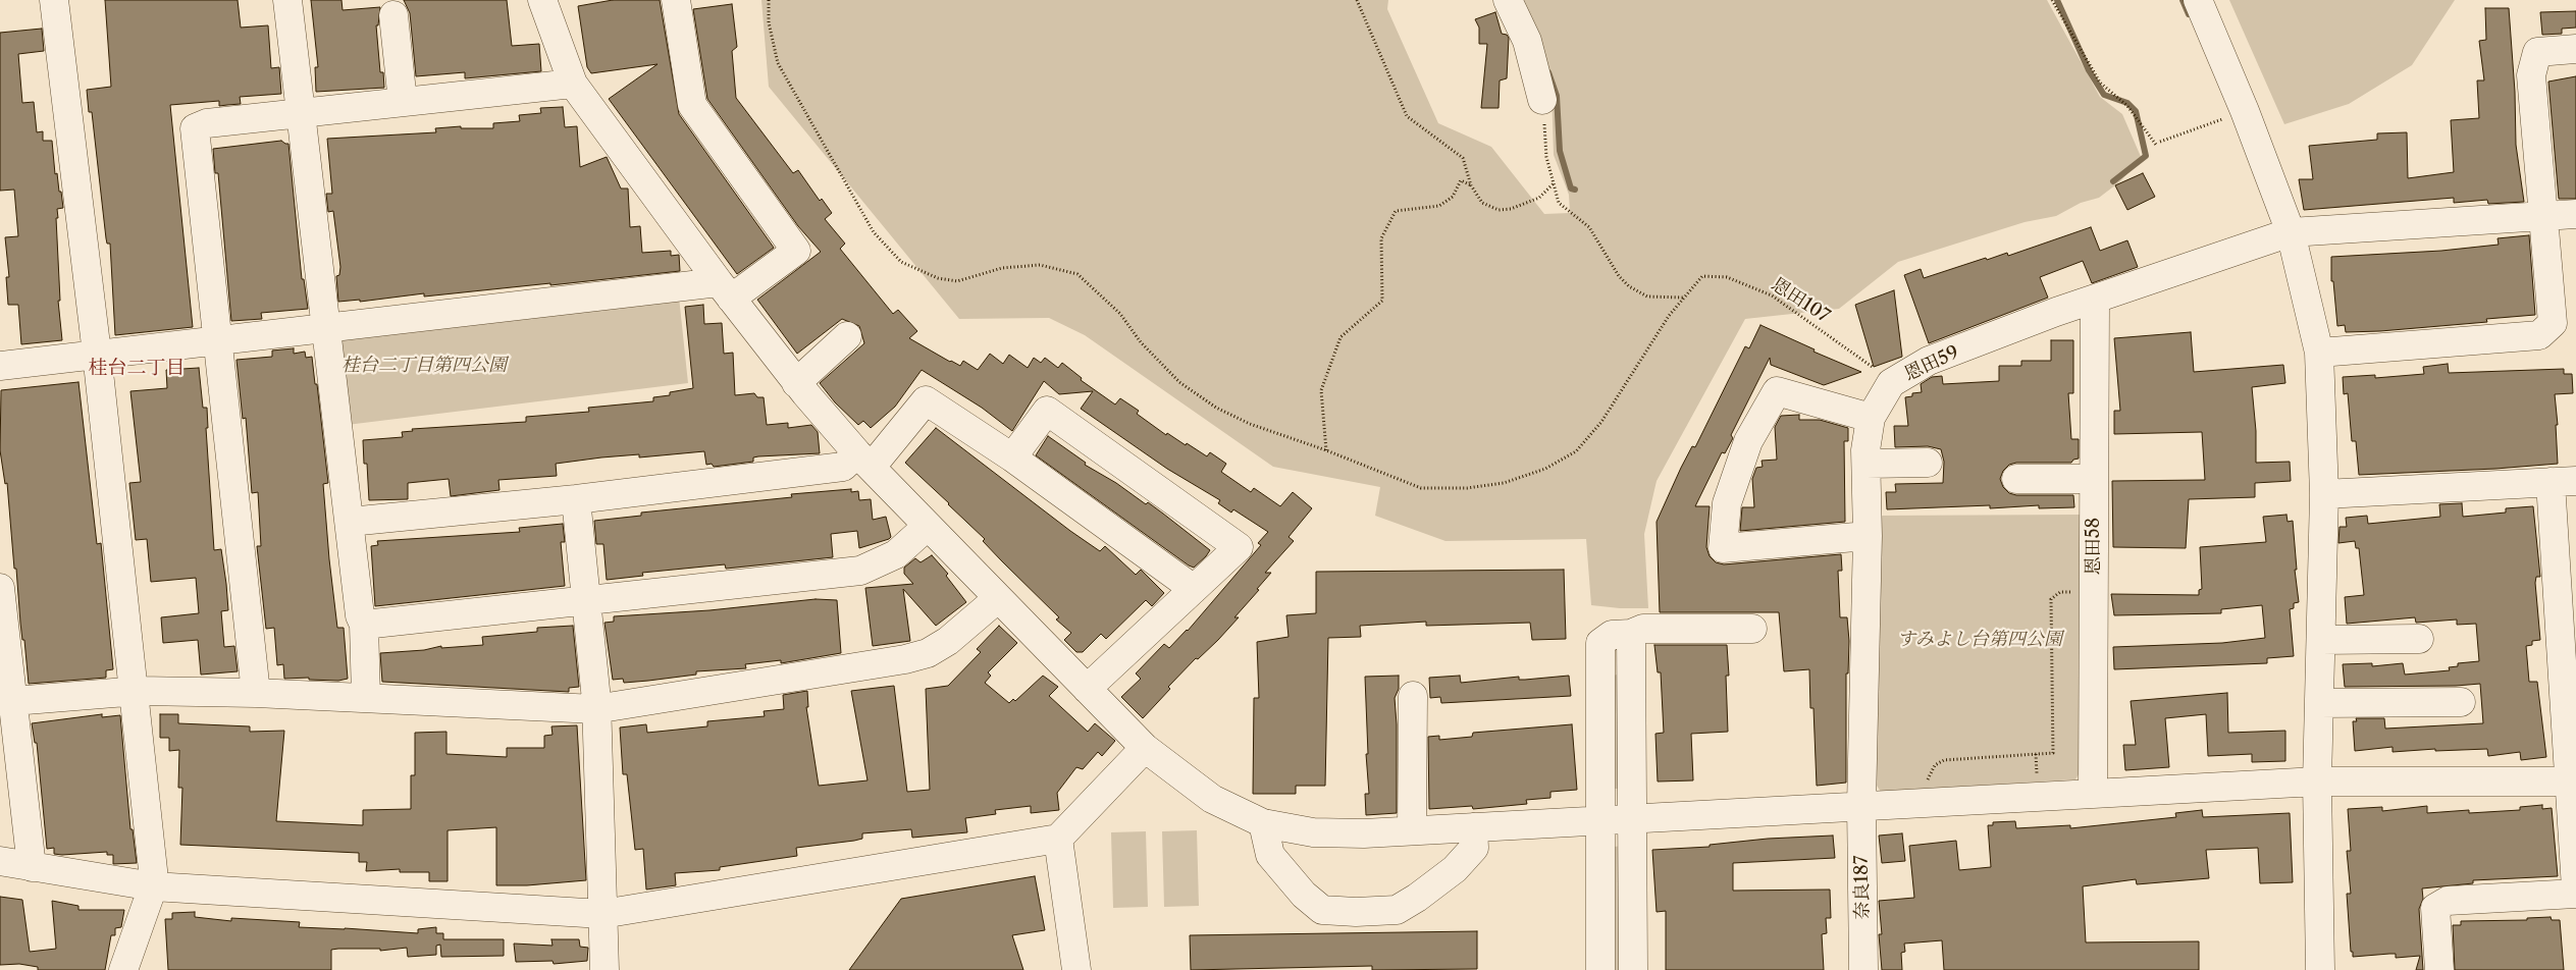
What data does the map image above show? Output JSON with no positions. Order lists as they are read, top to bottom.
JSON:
{
  "streets": {
    "street": ["恩田59", "恩田58", "奈良187"],
    "path": ["恩田107"]
  },
  "crossings": [
    ["恩田59", "恩田58"],
    ["恩田59", "奈良187"]
  ],
  "districts": ["桂台二丁目"],
  "parks": ["桂台二丁目第四公園", "すみよし台第四公園"]
}
